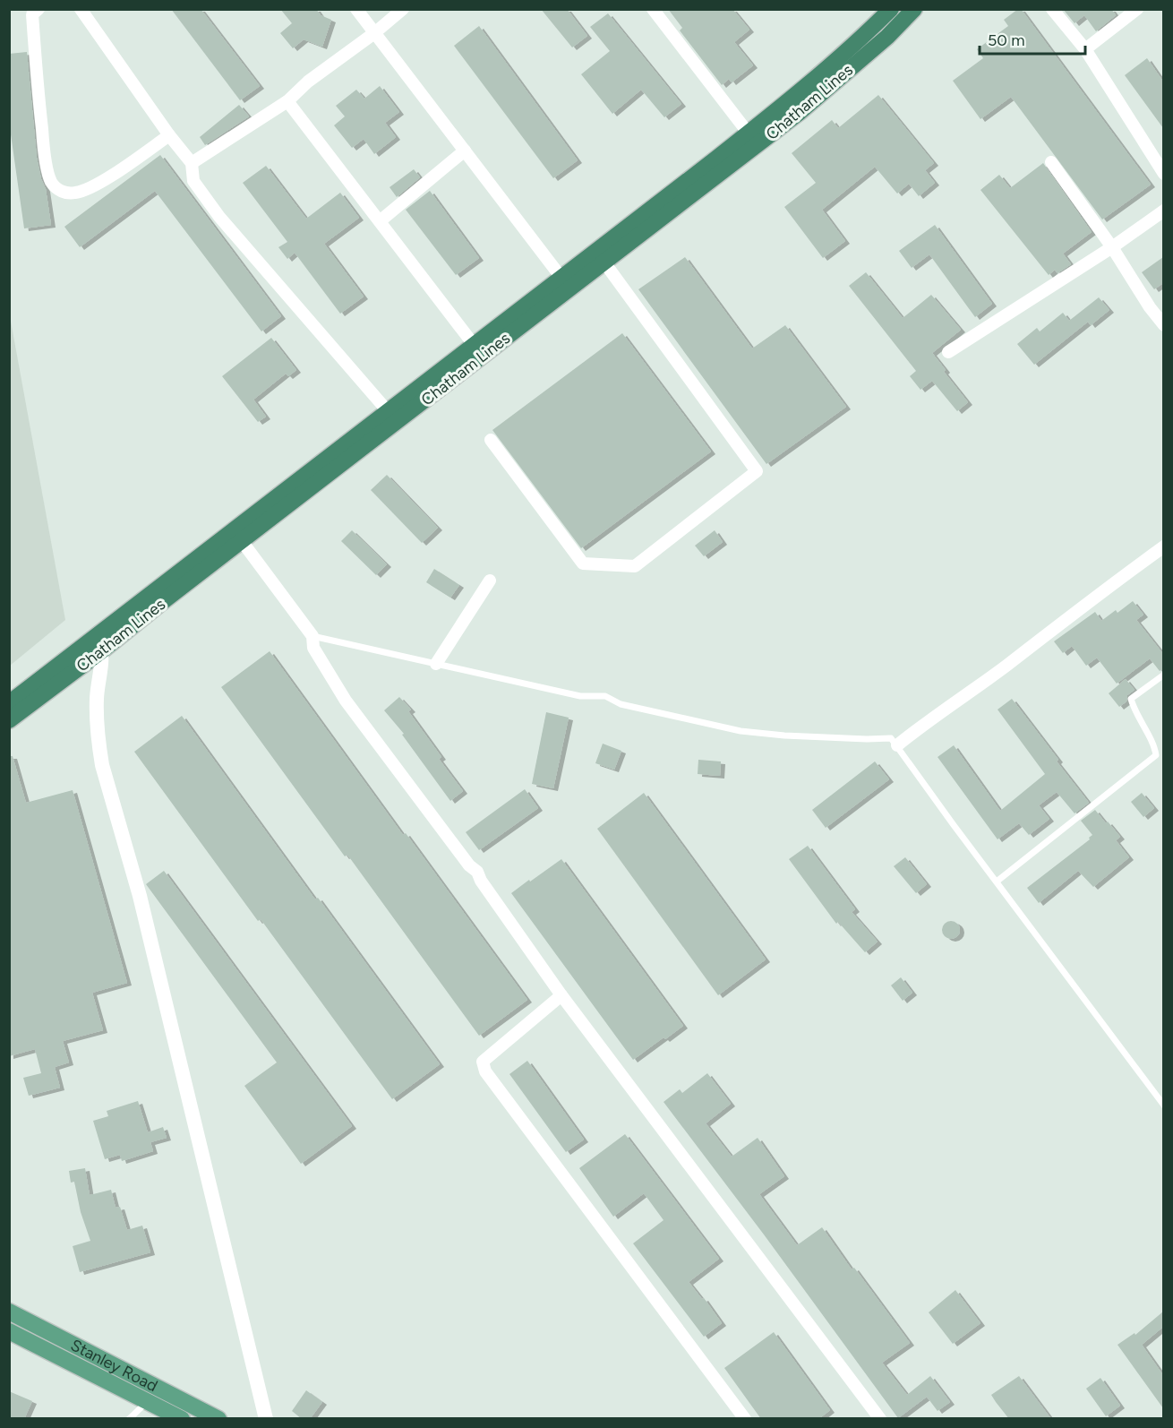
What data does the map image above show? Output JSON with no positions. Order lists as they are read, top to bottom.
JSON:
{
  "streets": {
    "highway": ["Chatham Lines"],
    "main road": ["Stanley Road"]
  },
  "scale_bar": "50 m"
}
